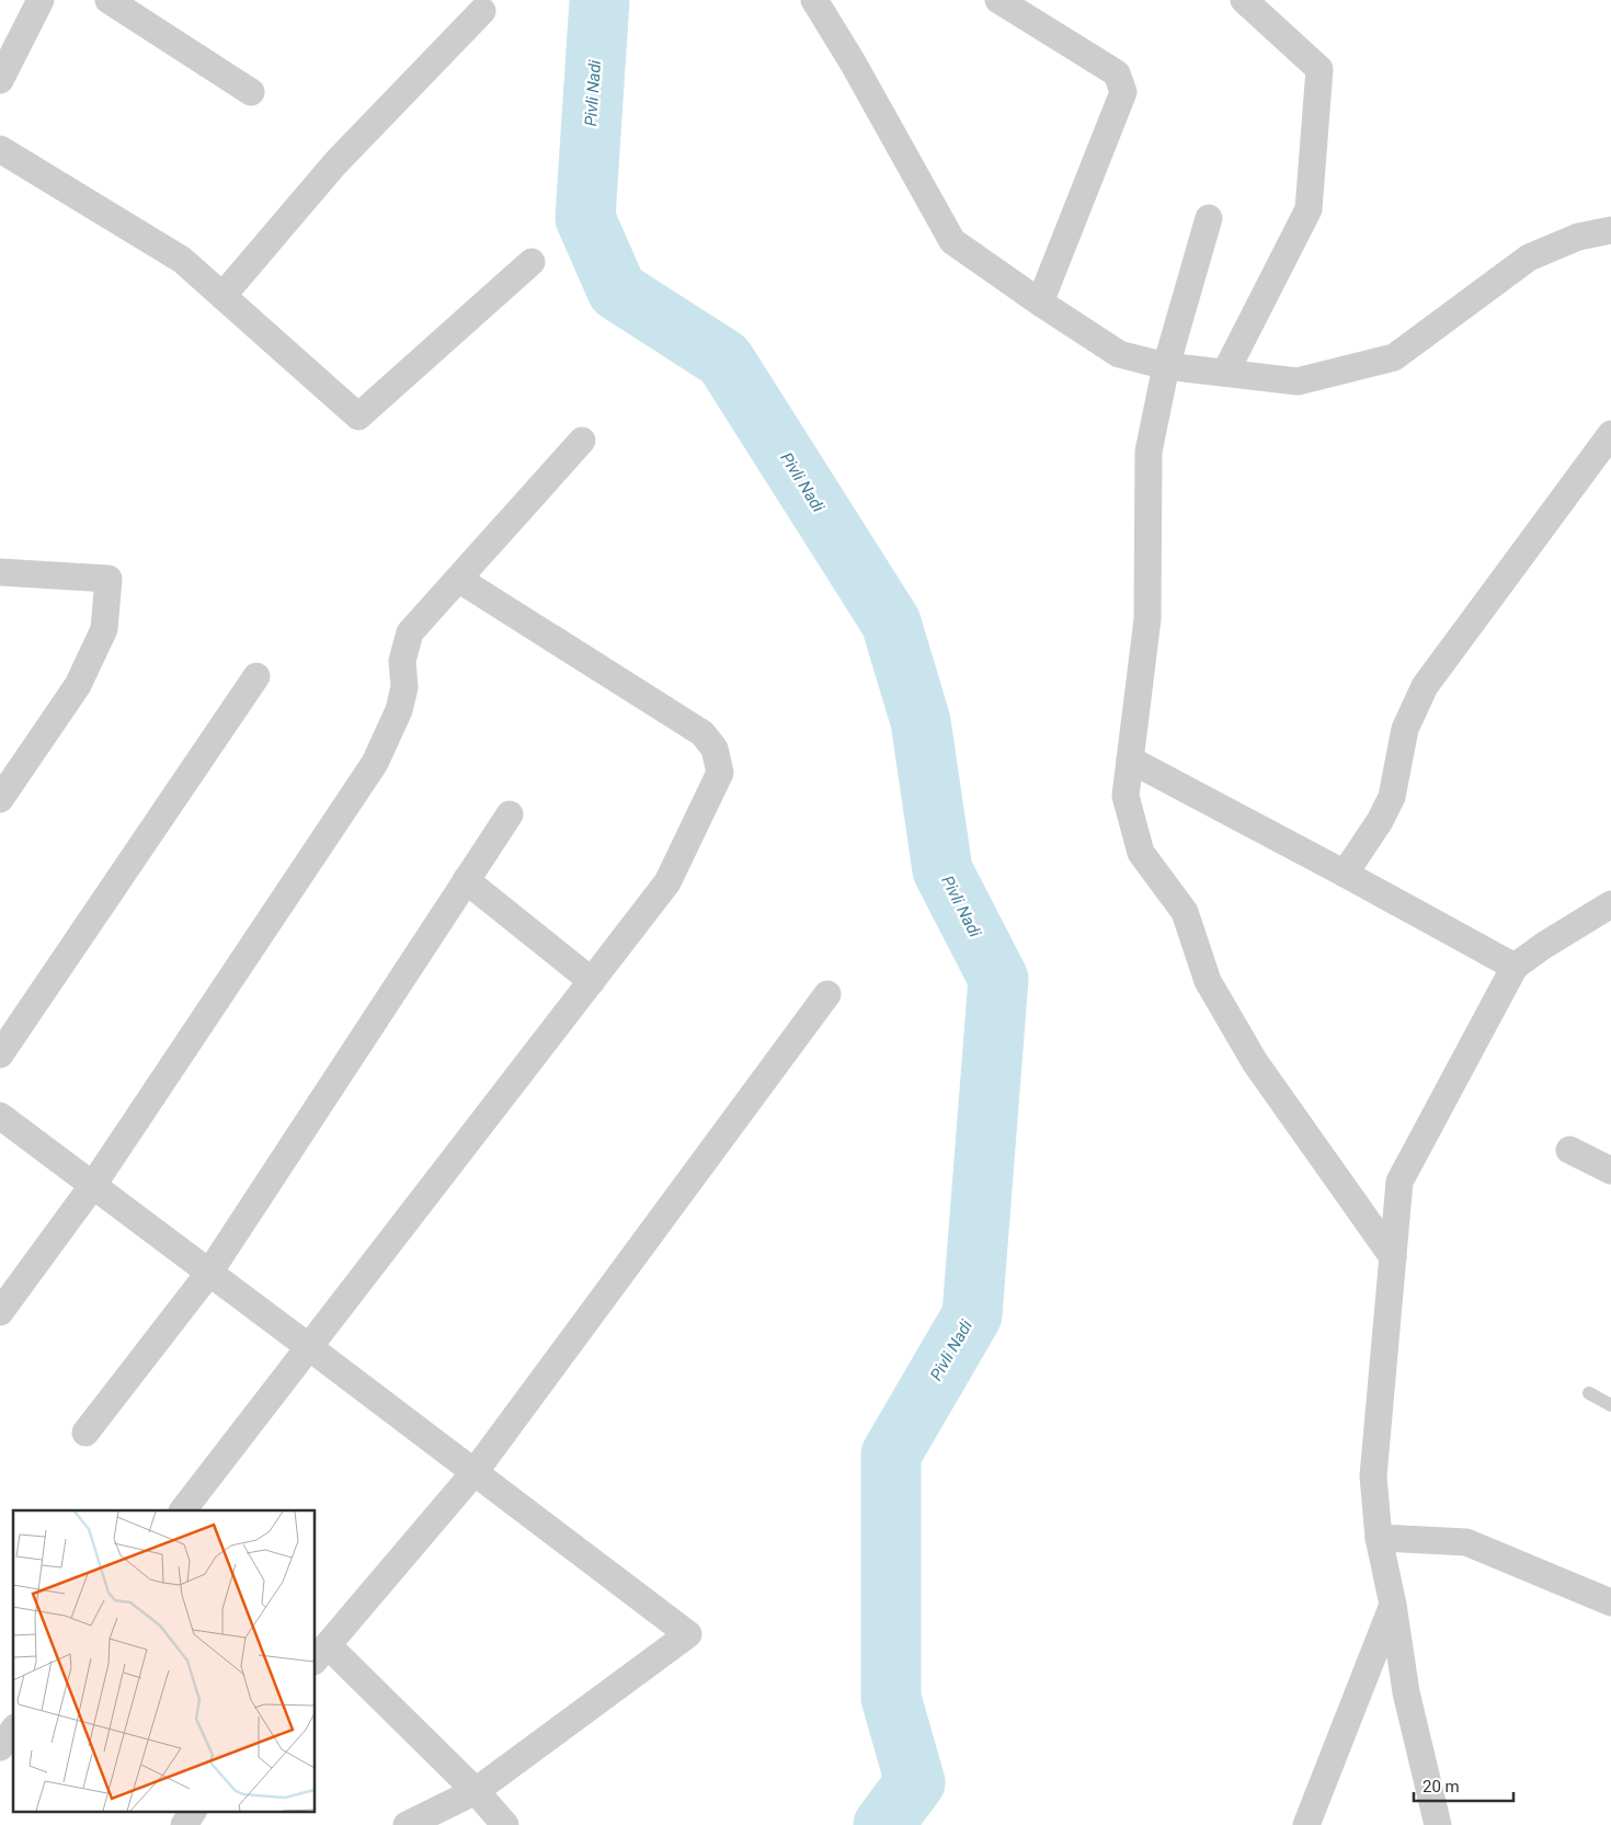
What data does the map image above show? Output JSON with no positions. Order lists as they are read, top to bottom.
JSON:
{
  "water": ["Pivli Nadi"],
  "scale_bar": "20 m"
}
